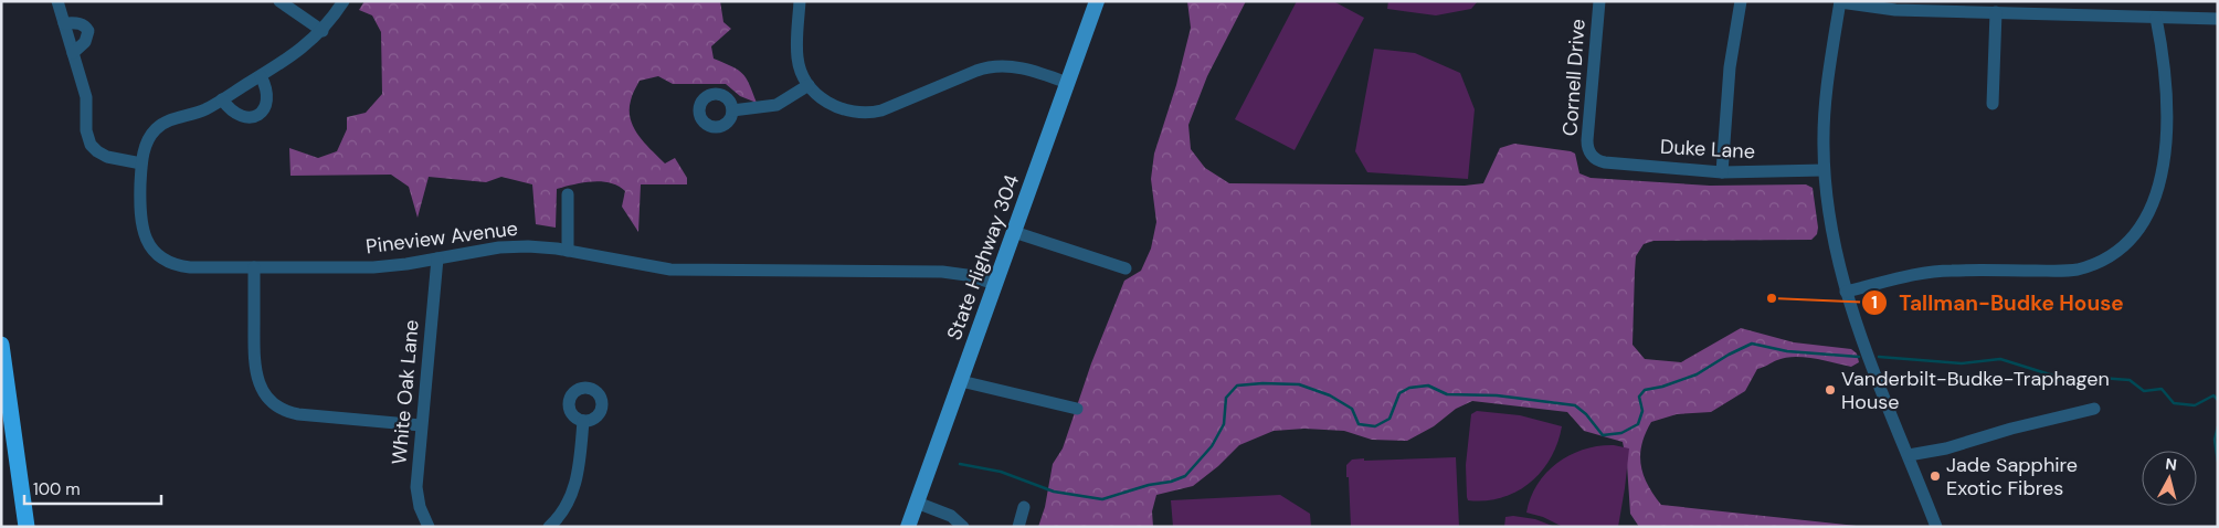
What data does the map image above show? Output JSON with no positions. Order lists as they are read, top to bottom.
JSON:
{
  "streets": {
    "main road": ["State Highway 304"],
    "street": [
      "Cornell Drive",
      "Duke Lane",
      "Pineview Avenue",
      "White Oak Lane"
    ]
  },
  "crossings": [
    ["Cornell Drive", "Duke Lane"],
    ["Pineview Avenue", "State Highway 304"],
    ["Pineview Avenue", "White Oak Lane"]
  ],
  "places": ["Tallman-Budke House", "Vanderbilt-Budke-Traphagen House", "Jade Sapphire Exotic Fibres"],
  "scale_bar": "100 m",
  "north": "top"
}
